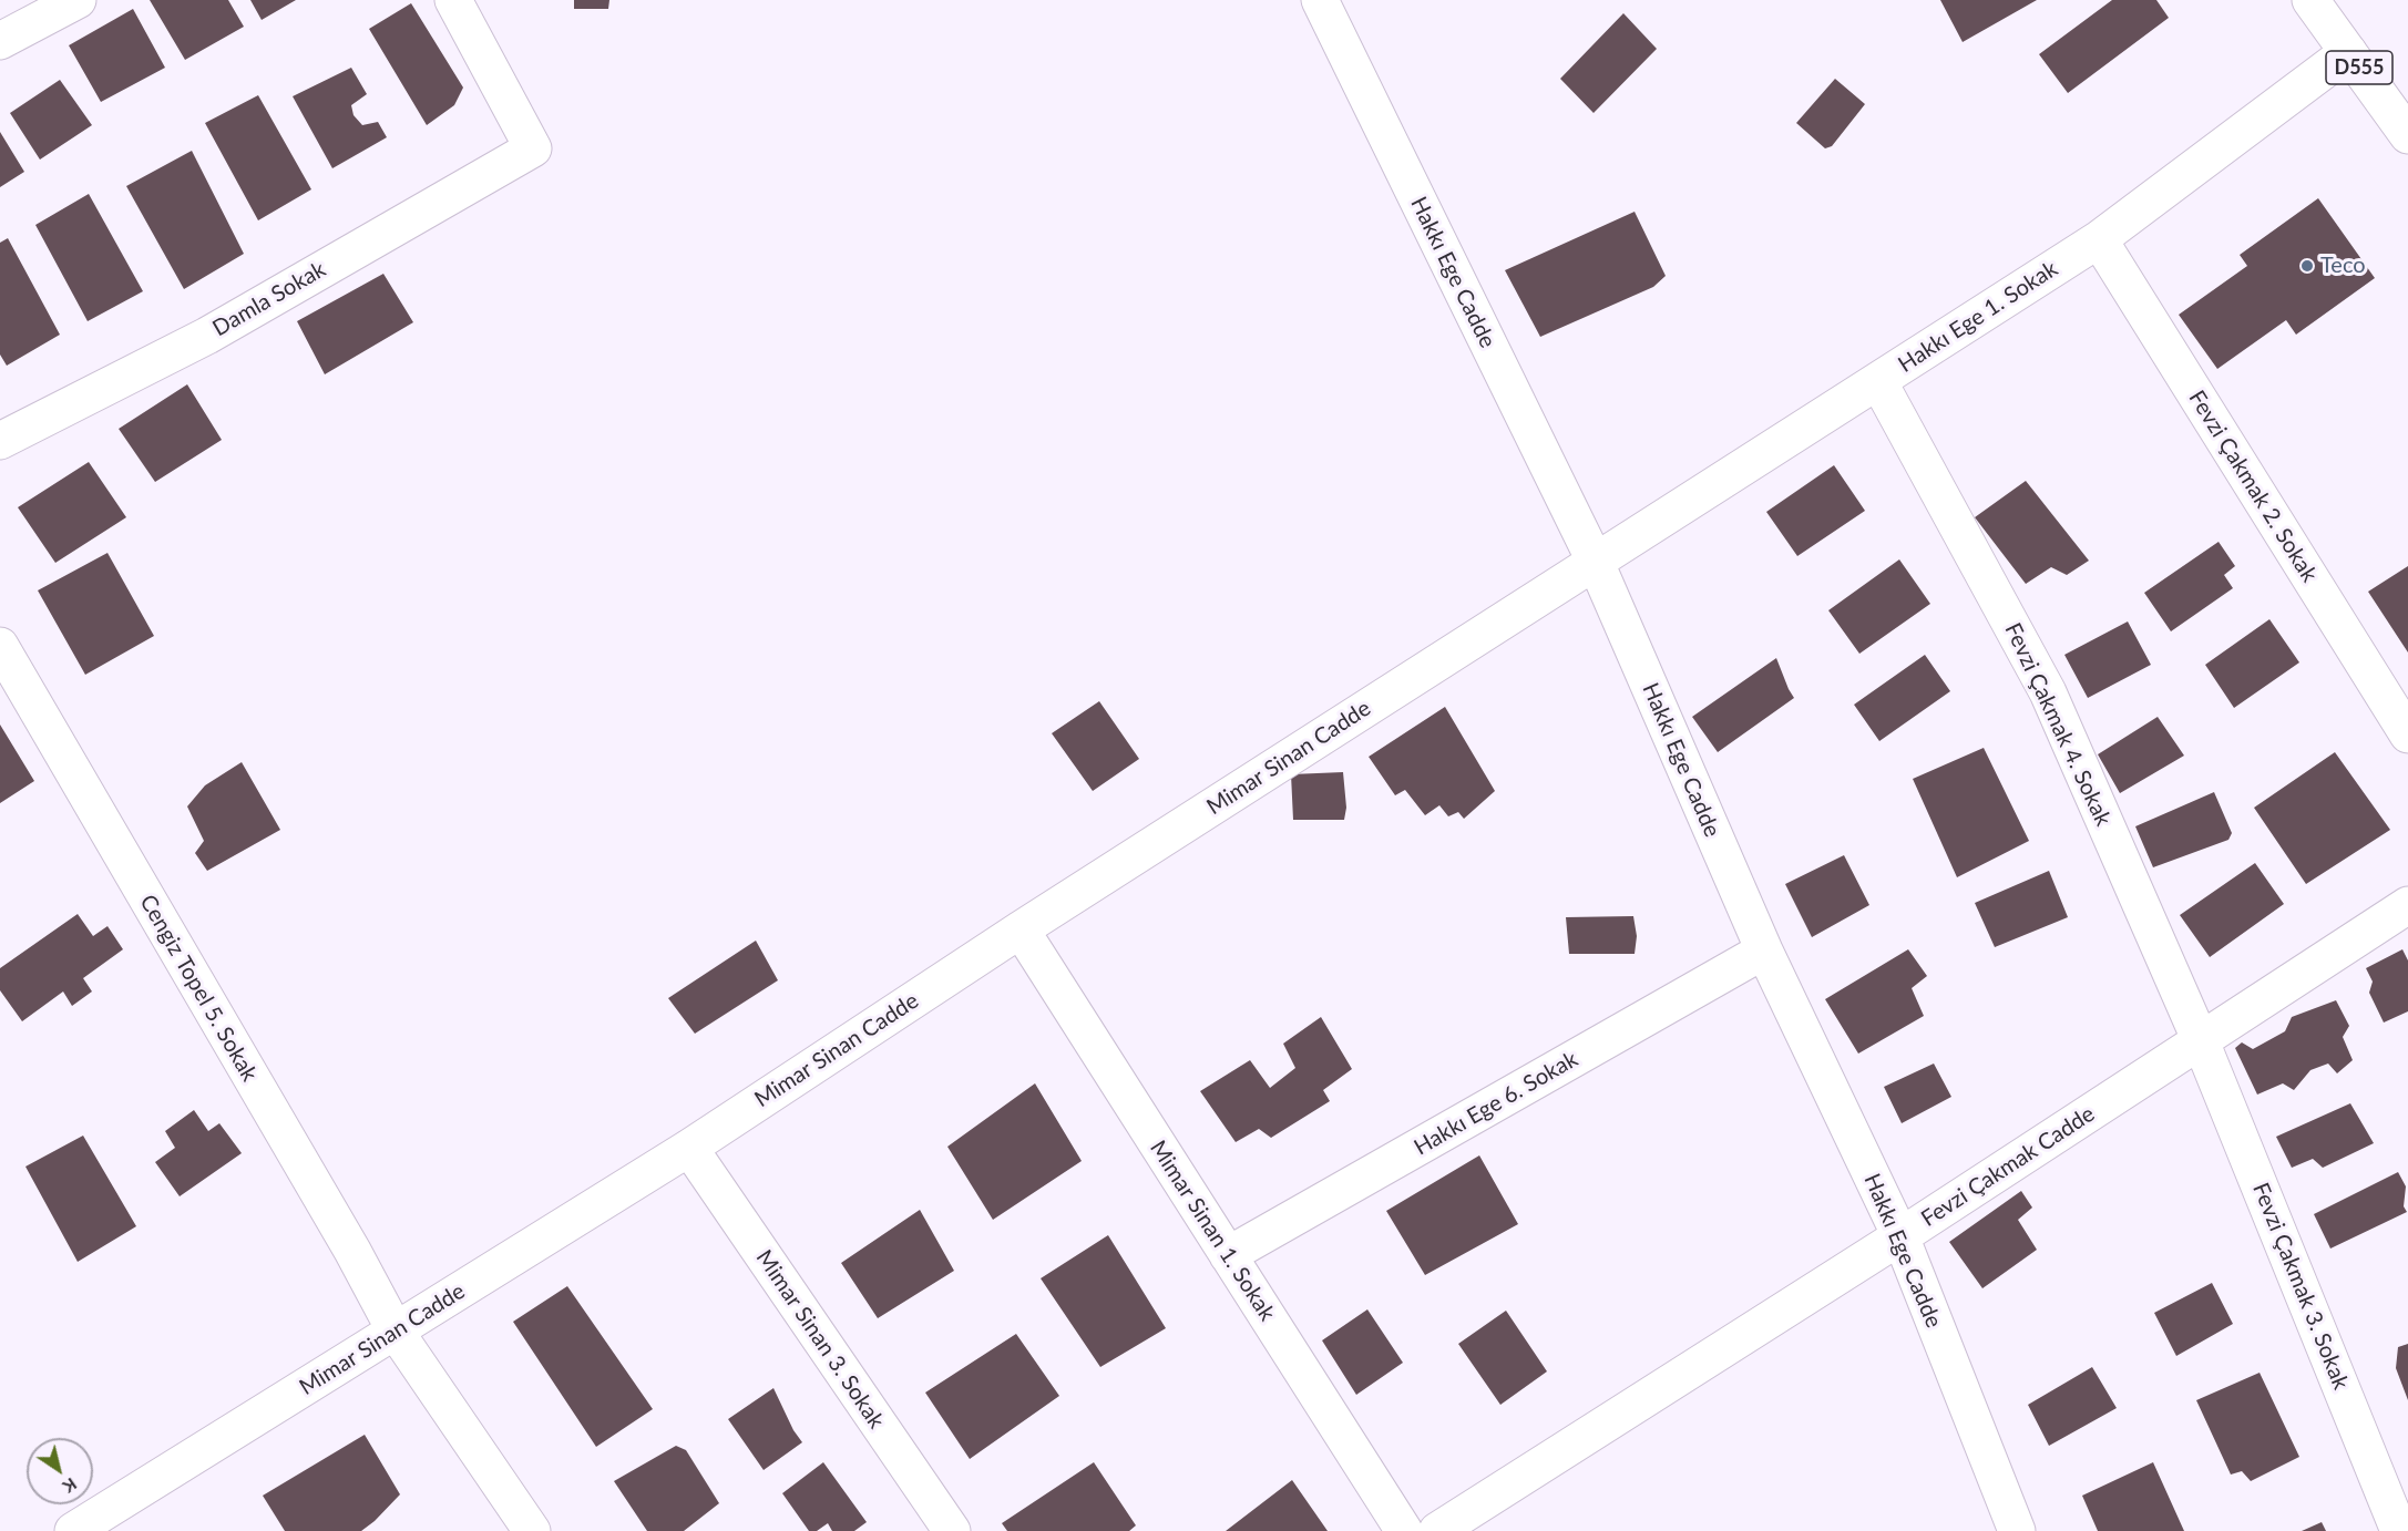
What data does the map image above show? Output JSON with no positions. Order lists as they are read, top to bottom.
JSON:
{
  "streets": {
    "street": [
      "D555",
      "Hakkı Ege Cadde",
      "Damla Sokak",
      "Hakkı Ege 1. Sokak",
      "Fevzi Çakmak 2. Sokak",
      "Fevzi Çakmak 4. Sokak",
      "Mimar Sinan Cadde",
      "Cengiz Topel 5. Sokak",
      "Hakkı Ege 6. Sokak",
      "Fevzi Çakmak Cadde",
      "Mimar Sinan 1. Sokak",
      "Fevzi Çakmak 3. Sokak",
      "Mimar Sinan 3. Sokak"
    ]
  },
  "crossings": [
    ["D555", "Hakkı Ege 1. Sokak"],
    ["Hakkı Ege Cadde", "Hakkı Ege 1. Sokak"],
    ["Hakkı Ege Cadde", "Mimar Sinan Cadde"],
    ["Hakkı Ege Cadde", "Hakkı Ege 6. Sokak"],
    ["Hakkı Ege Cadde", "Fevzi Çakmak Cadde"],
    ["Hakkı Ege 1. Sokak", "Fevzi Çakmak 2. Sokak"],
    ["Hakkı Ege 1. Sokak", "Fevzi Çakmak 4. Sokak"],
    ["Hakkı Ege 1. Sokak", "Mimar Sinan Cadde"],
    ["Fevzi Çakmak 4. Sokak", "Fevzi Çakmak Cadde"],
    ["Fevzi Çakmak 4. Sokak", "Fevzi Çakmak 3. Sokak"],
    ["Mimar Sinan Cadde", "Cengiz Topel 5. Sokak"],
    ["Mimar Sinan Cadde", "Mimar Sinan 1. Sokak"],
    ["Mimar Sinan Cadde", "Mimar Sinan 3. Sokak"],
    ["Hakkı Ege 6. Sokak", "Mimar Sinan 1. Sokak"],
    ["Fevzi Çakmak Cadde", "Fevzi Çakmak 3. Sokak"]
  ],
  "places": ["Teco"],
  "north": "bottom right"
}
